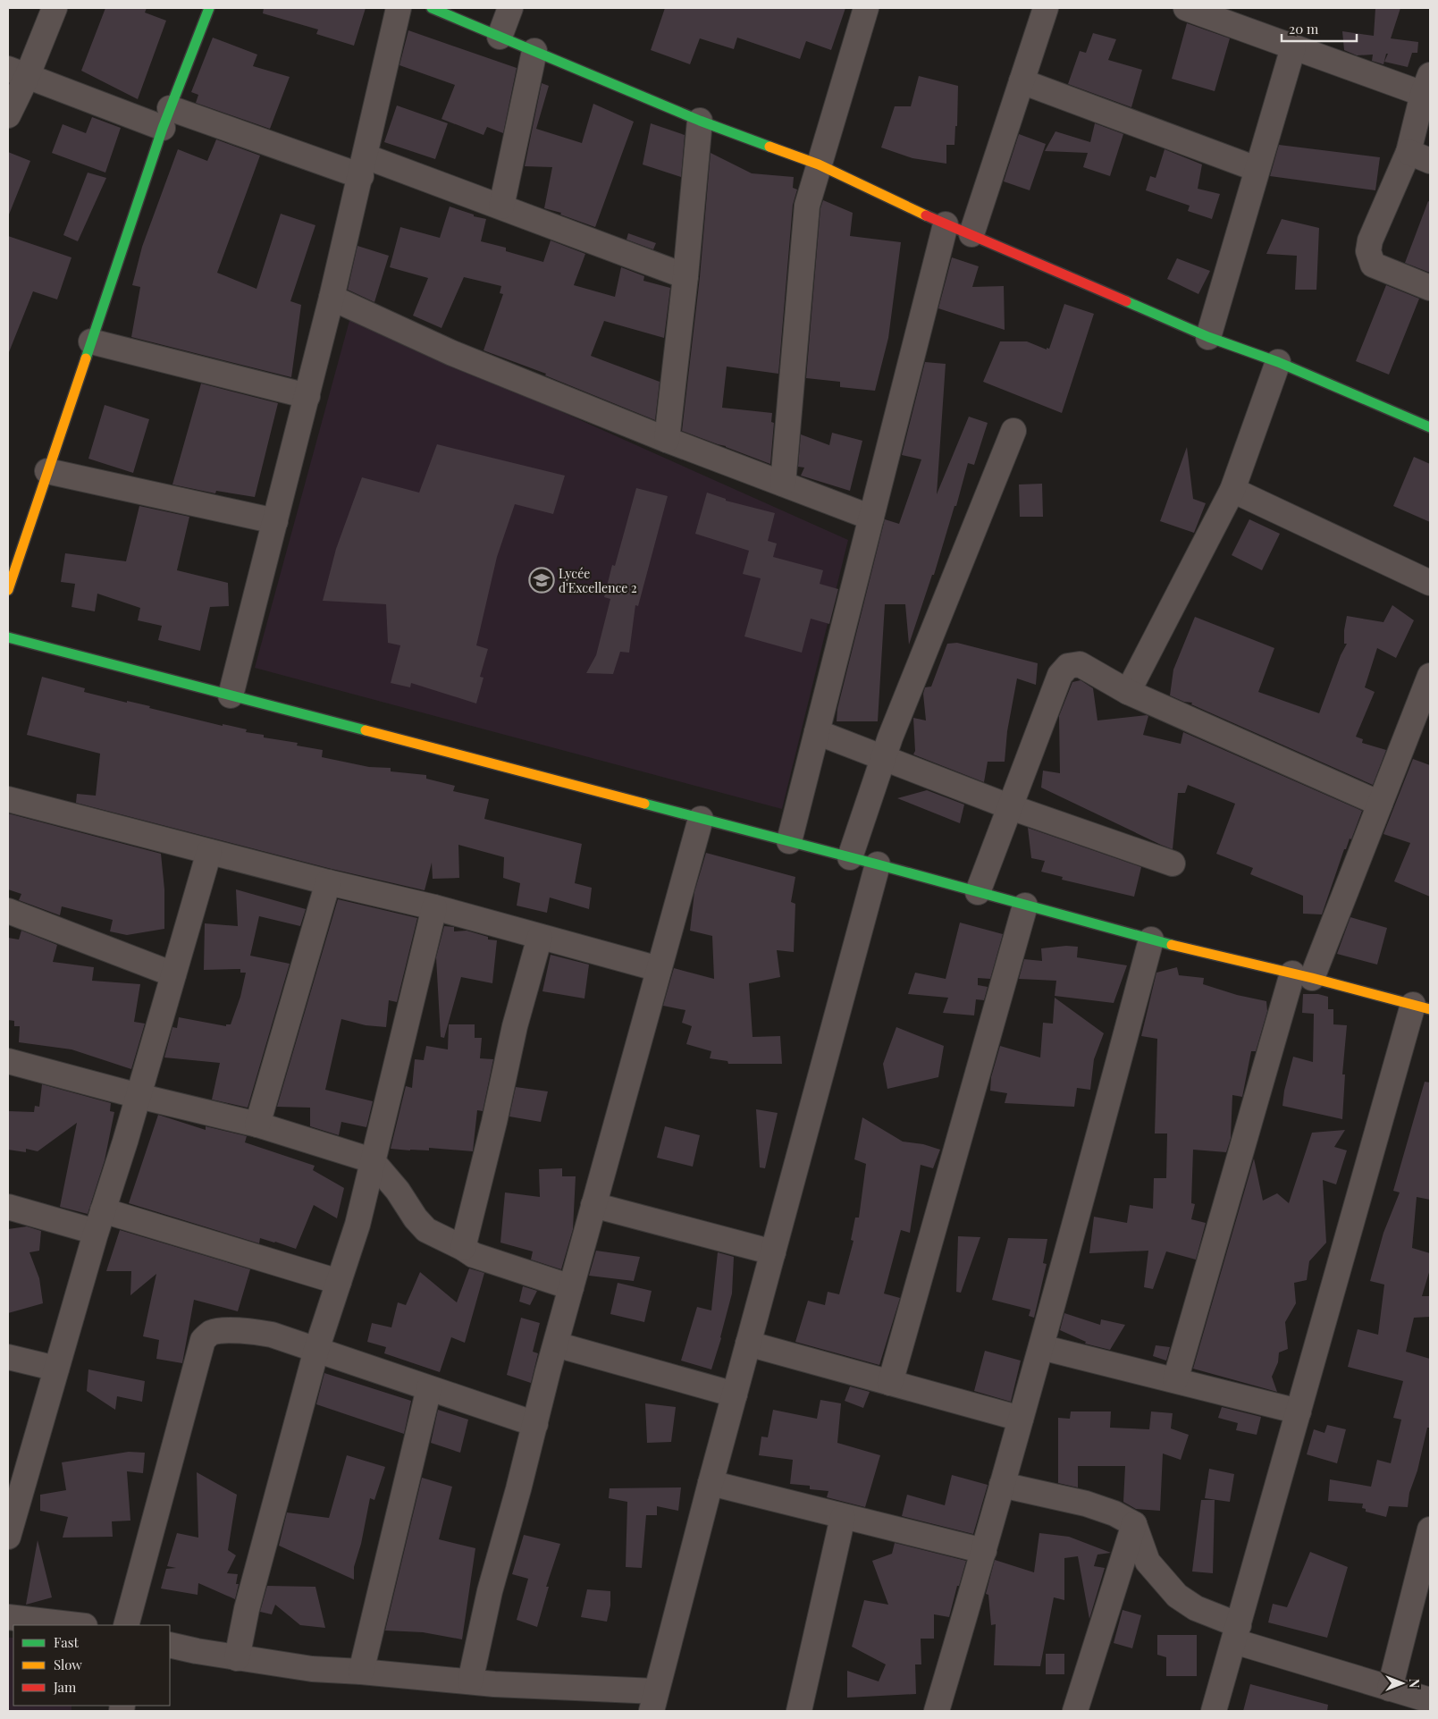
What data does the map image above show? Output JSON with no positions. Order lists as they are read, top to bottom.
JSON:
{
  "places": {
    "school or university": ["Lycée d'Excellence 2"]
  },
  "legend": ["Fast", "Slow", "Jam"],
  "scale_bar": "20 m",
  "north": "right"
}
